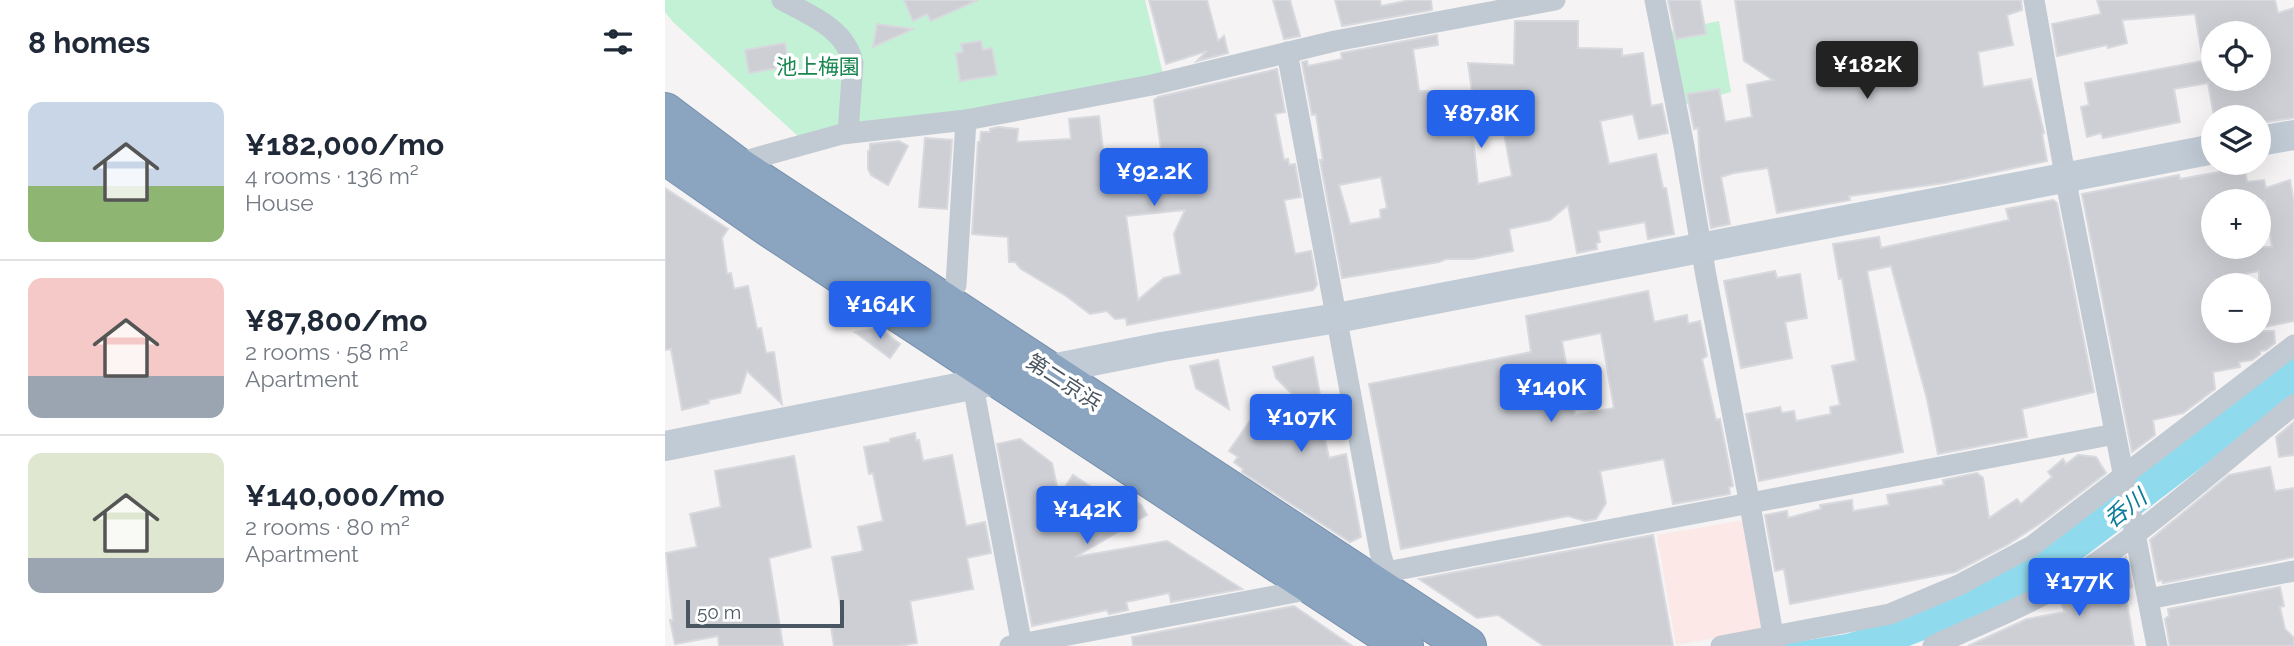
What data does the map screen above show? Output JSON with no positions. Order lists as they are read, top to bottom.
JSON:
{
  "streets": {
    "highway": ["第二京浜"]
  },
  "water": ["呑川"],
  "parks": ["池上梅園"],
  "scale_bar": "50 m",
  "page": {
    "heading": "8 homes",
    "map_buttons": ["+", "−"],
    "price": [
      "¥182K",
      "¥87.8K",
      "¥92.2K",
      "¥164K",
      "¥140K",
      "¥107K",
      "¥142K",
      "¥177K"
    ],
    "list": [
      {
        "name": "¥182,000/mo",
        "note": "4 rooms · 136 m² · House"
      },
      {
        "name": "¥87,800/mo",
        "note": "2 rooms · 58 m² · Apartment"
      },
      {
        "name": "¥140,000/mo",
        "note": "2 rooms · 80 m² · Apartment"
      }
    ],
    "scale": "50 m"
  }
}
